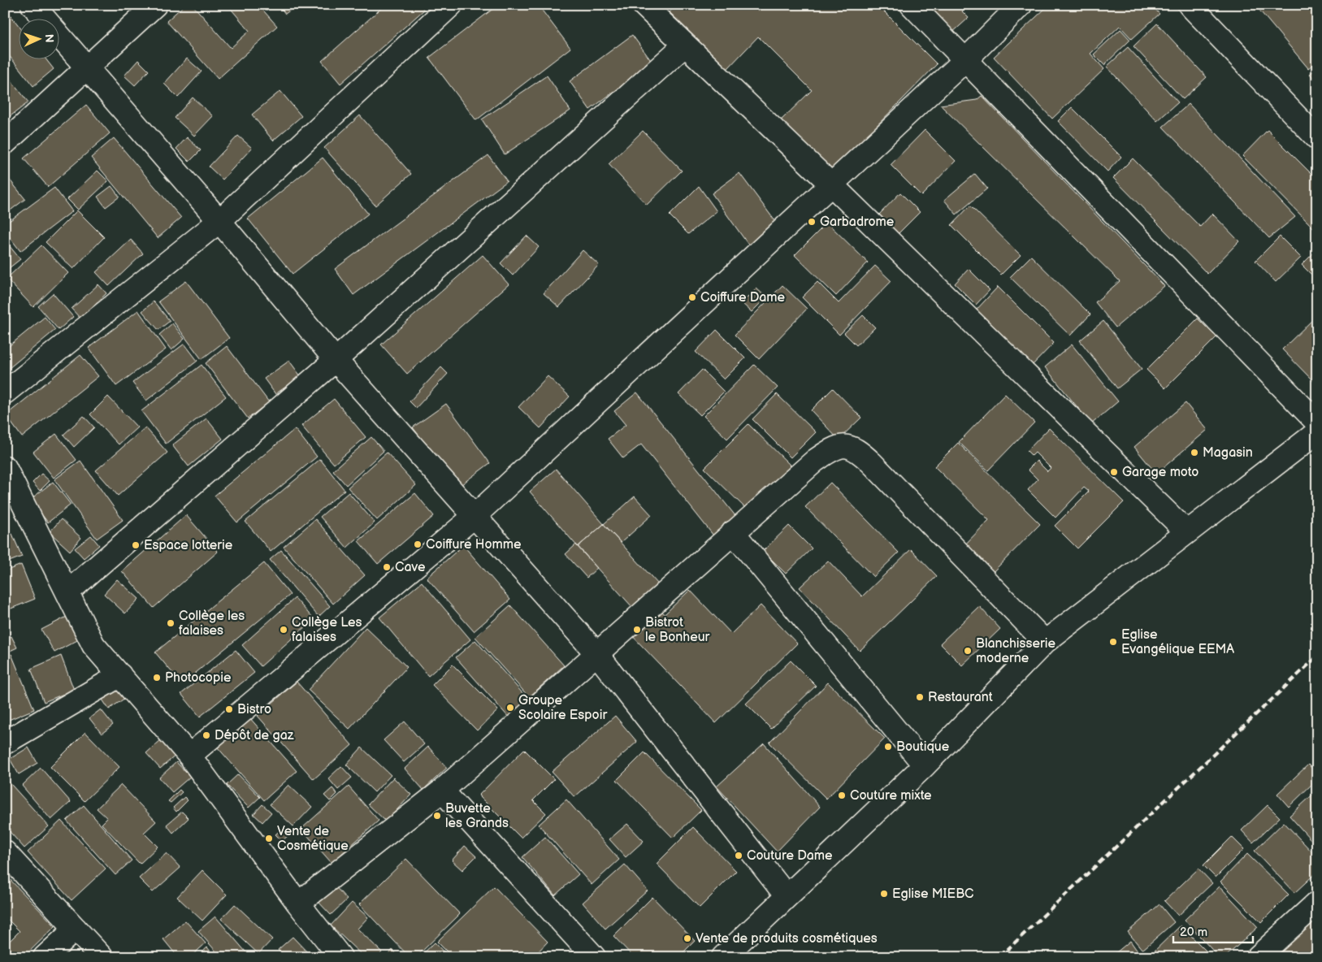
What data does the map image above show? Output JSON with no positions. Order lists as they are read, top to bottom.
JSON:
{
  "places": [
    "Garbadrome",
    "Coiffure Dame",
    "Magasin",
    "Garage moto",
    "Coiffure Homme",
    "Espace lotterie",
    "Cave",
    "Collège les falaises",
    "Collège Les falaises",
    "Bistrot le Bonheur",
    "Eglise Evangélique EEMA",
    "Blanchisserie moderne",
    "Photocopie",
    "Restaurant",
    "Groupe Scolaire Espoir",
    "Bistro",
    "Dépôt de gaz",
    "Boutique",
    "Couture mixte",
    "Buvette les Grands",
    "Vente de Cosmétique",
    "Couture Dame",
    "Eglise MIEBC",
    "Vente de produits cosmétiques"
  ],
  "scale_bar": "20 m",
  "north": "right"
}
